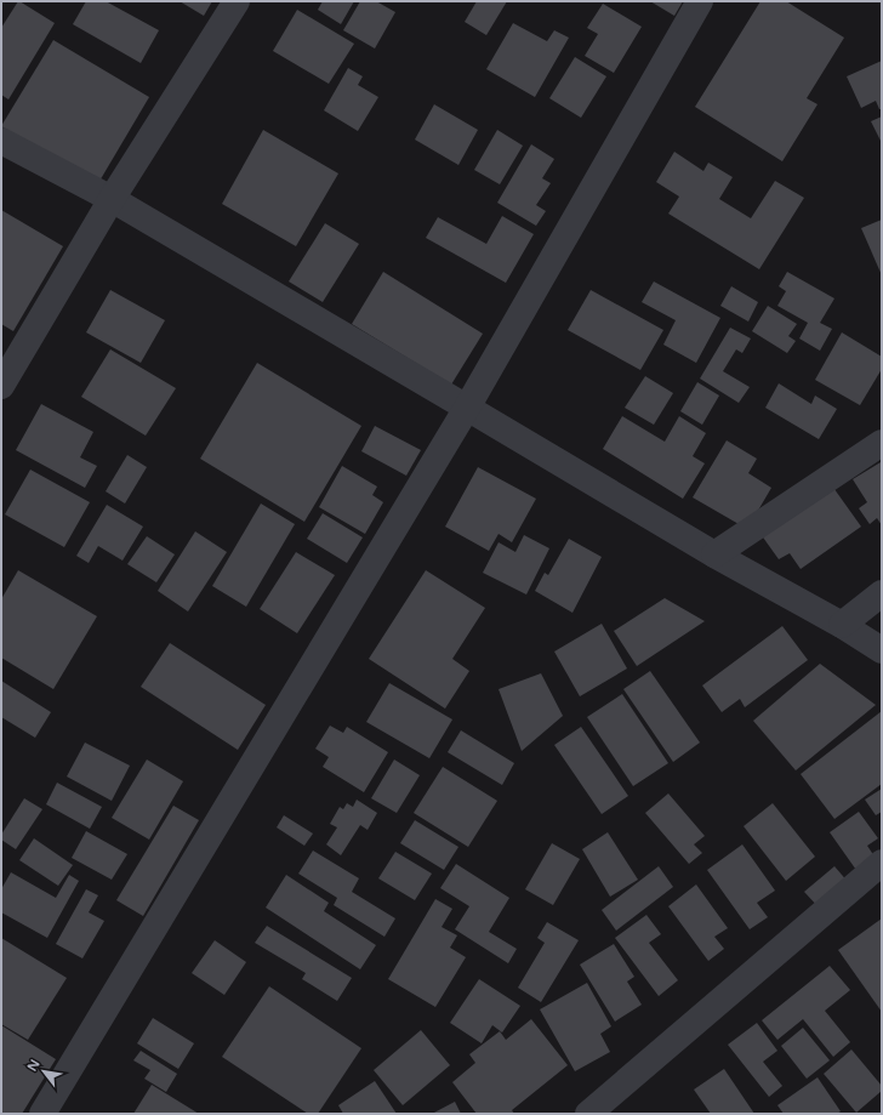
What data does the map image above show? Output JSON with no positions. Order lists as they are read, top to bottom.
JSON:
{
  "north": "top left"
}
